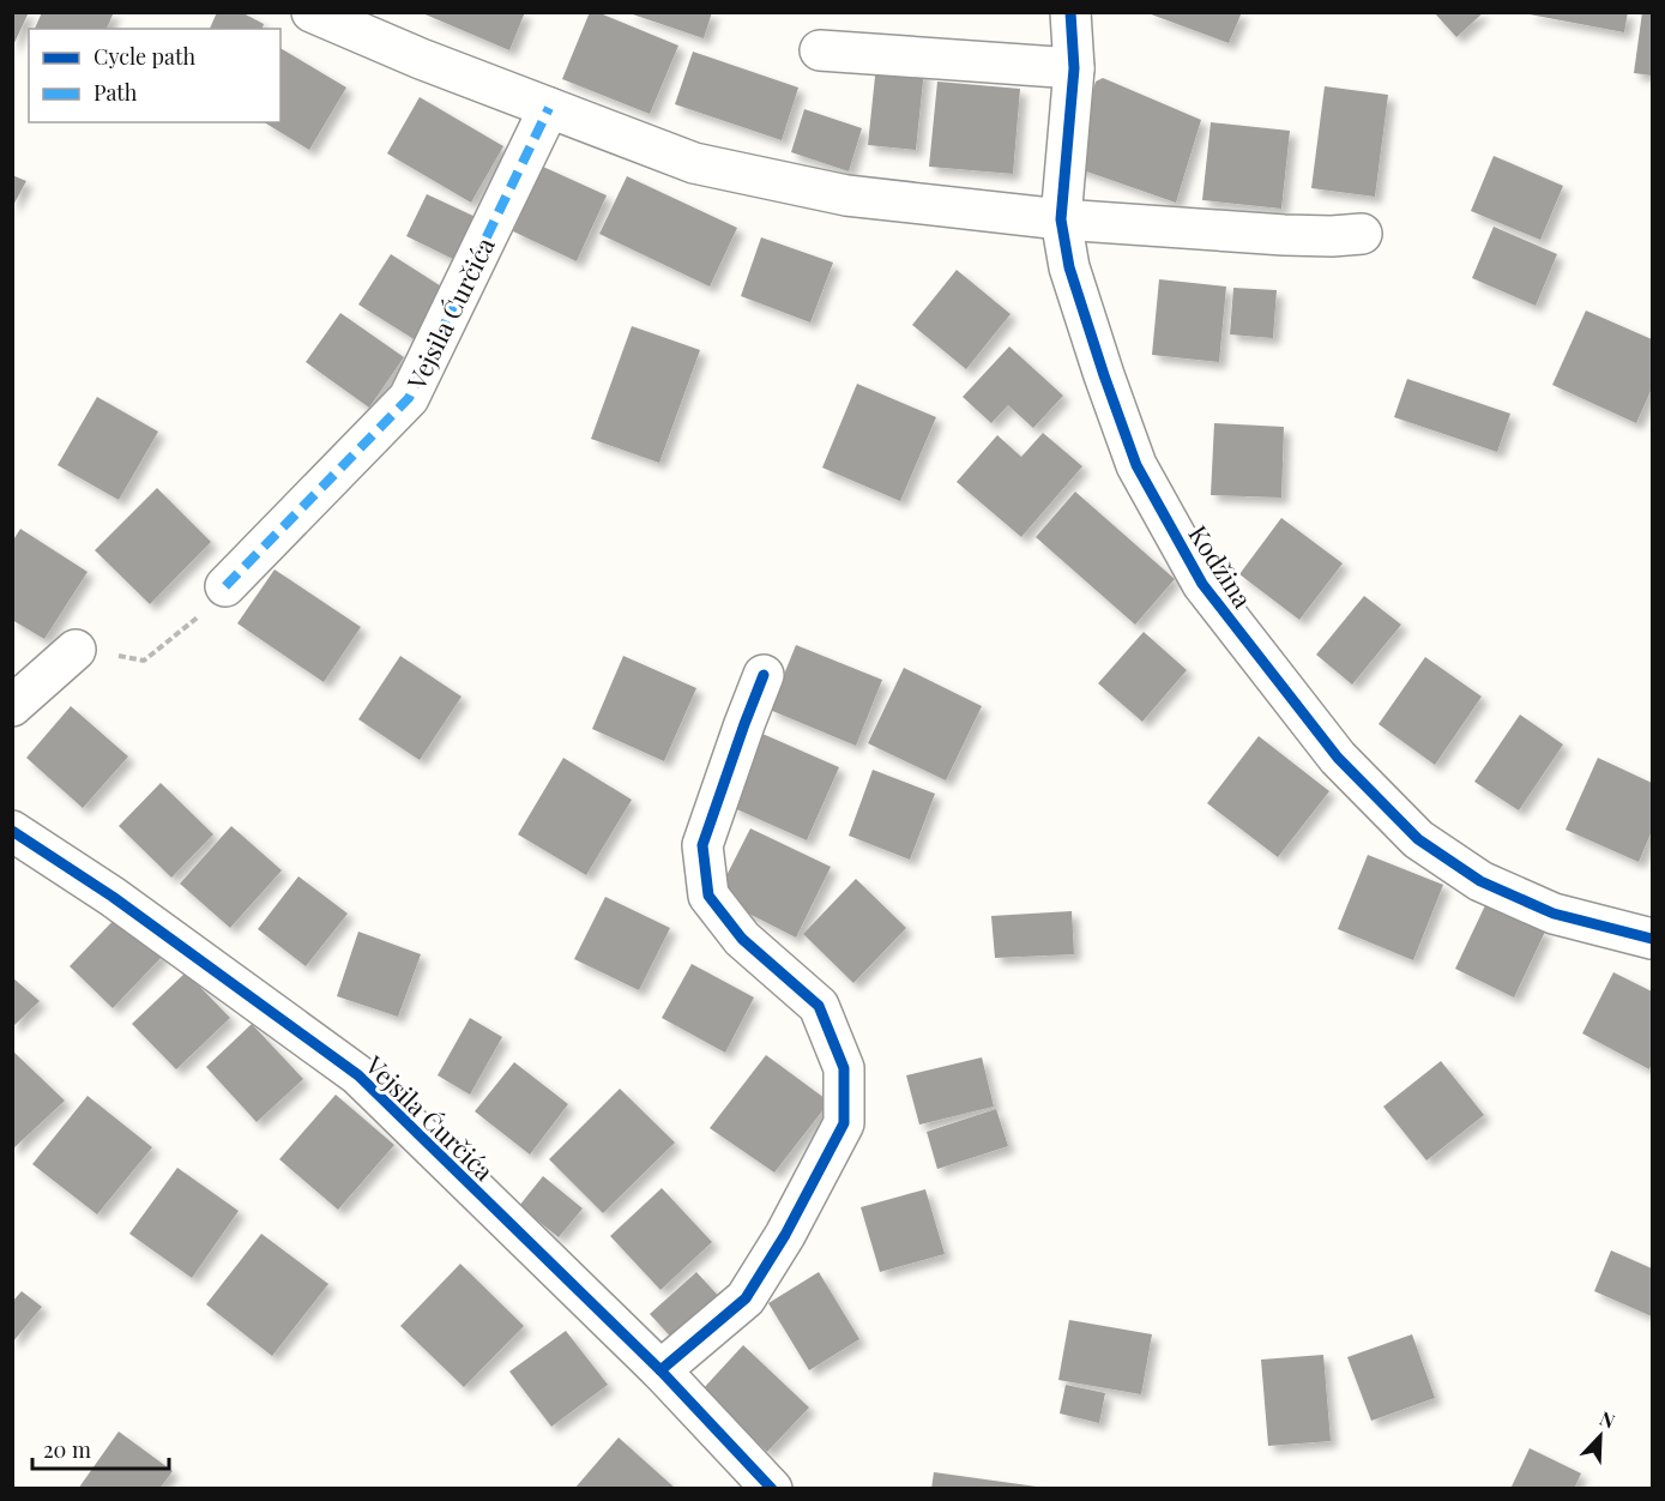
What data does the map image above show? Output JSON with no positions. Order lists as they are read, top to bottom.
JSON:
{
  "streets": {
    "street": ["Vejsila Ćurčića", "Kodžina"]
  },
  "legend": ["Cycle path", "Path"],
  "scale_bar": "20 m",
  "north": "top right"
}
